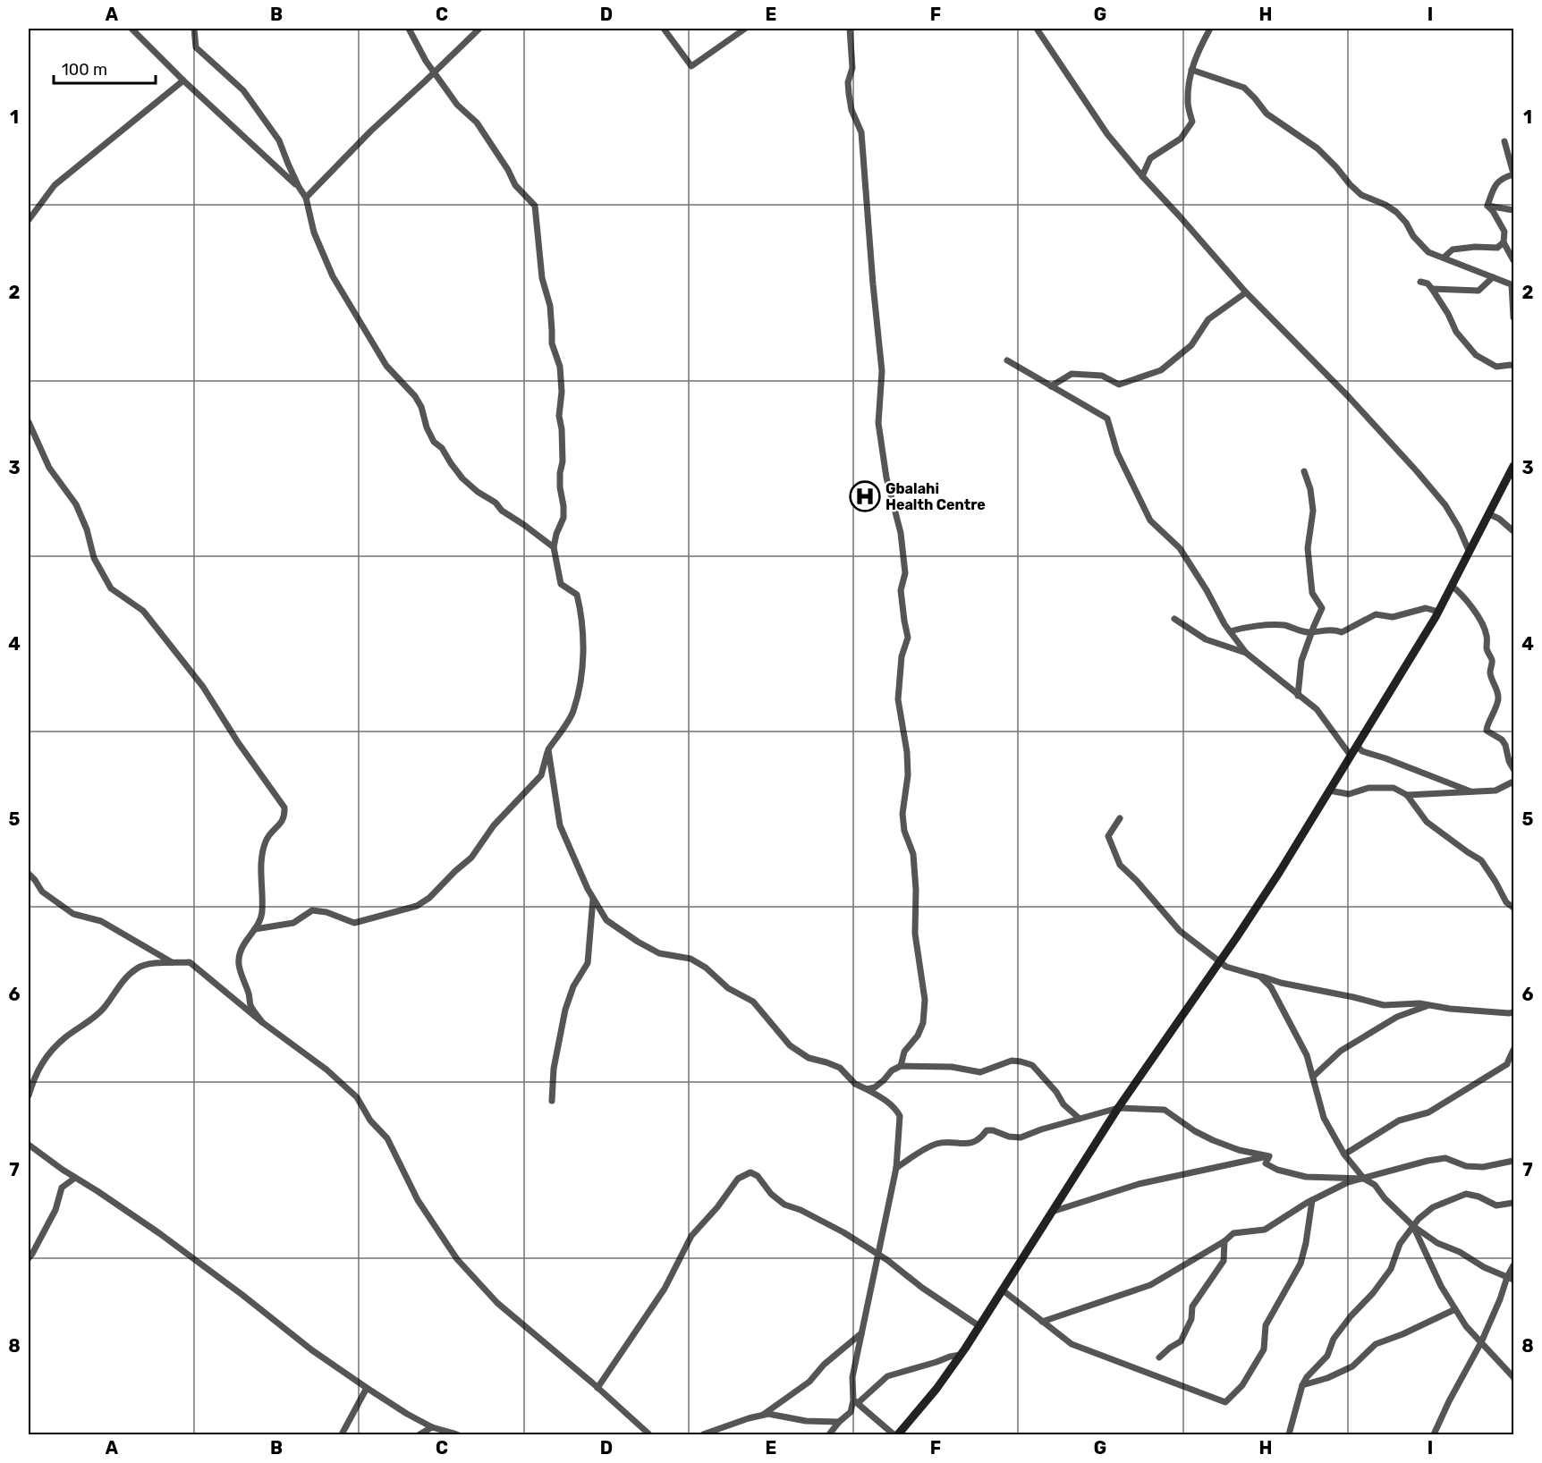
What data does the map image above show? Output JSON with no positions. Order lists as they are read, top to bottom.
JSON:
{
  "places": {
    "hospital": ["Gbalahi Health Centre"]
  },
  "scale_bar": "100 m",
  "grid": {
    "columns": [
      "A",
      "B",
      "C",
      "D",
      "E",
      "F",
      "G",
      "H",
      "I"
    ],
    "rows": [
      "1",
      "2",
      "3",
      "4",
      "5",
      "6",
      "7",
      "8"
    ]
  }
}
